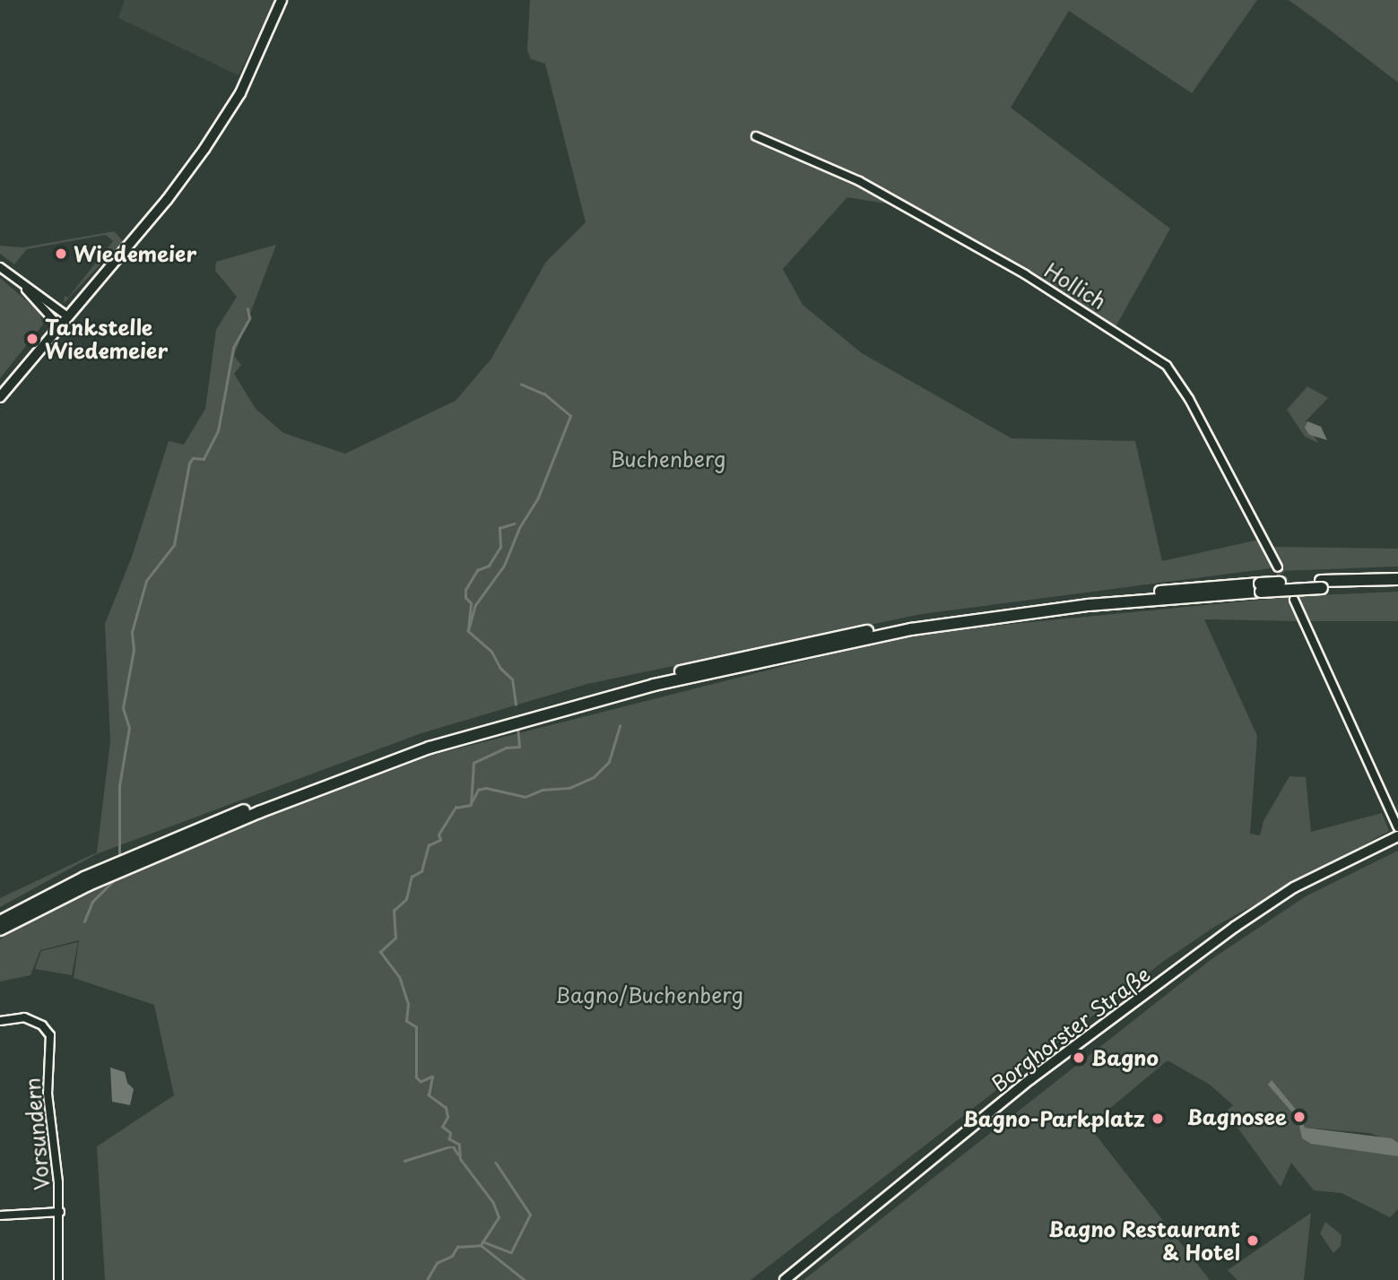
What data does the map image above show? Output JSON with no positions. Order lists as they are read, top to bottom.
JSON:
{
  "streets": {
    "main road": ["Borghorster Straße"],
    "street": ["Hollich", "Vorsundern"]
  },
  "parks": ["Buchenberg", "Bagno/Buchenberg"],
  "places": [
    "Wiedemeier",
    "Tankstelle Wiedemeier",
    "Bagno",
    "Bagnosee",
    "Bagno-Parkplatz",
    "Bagno Restaurant & Hotel"
  ]
}
